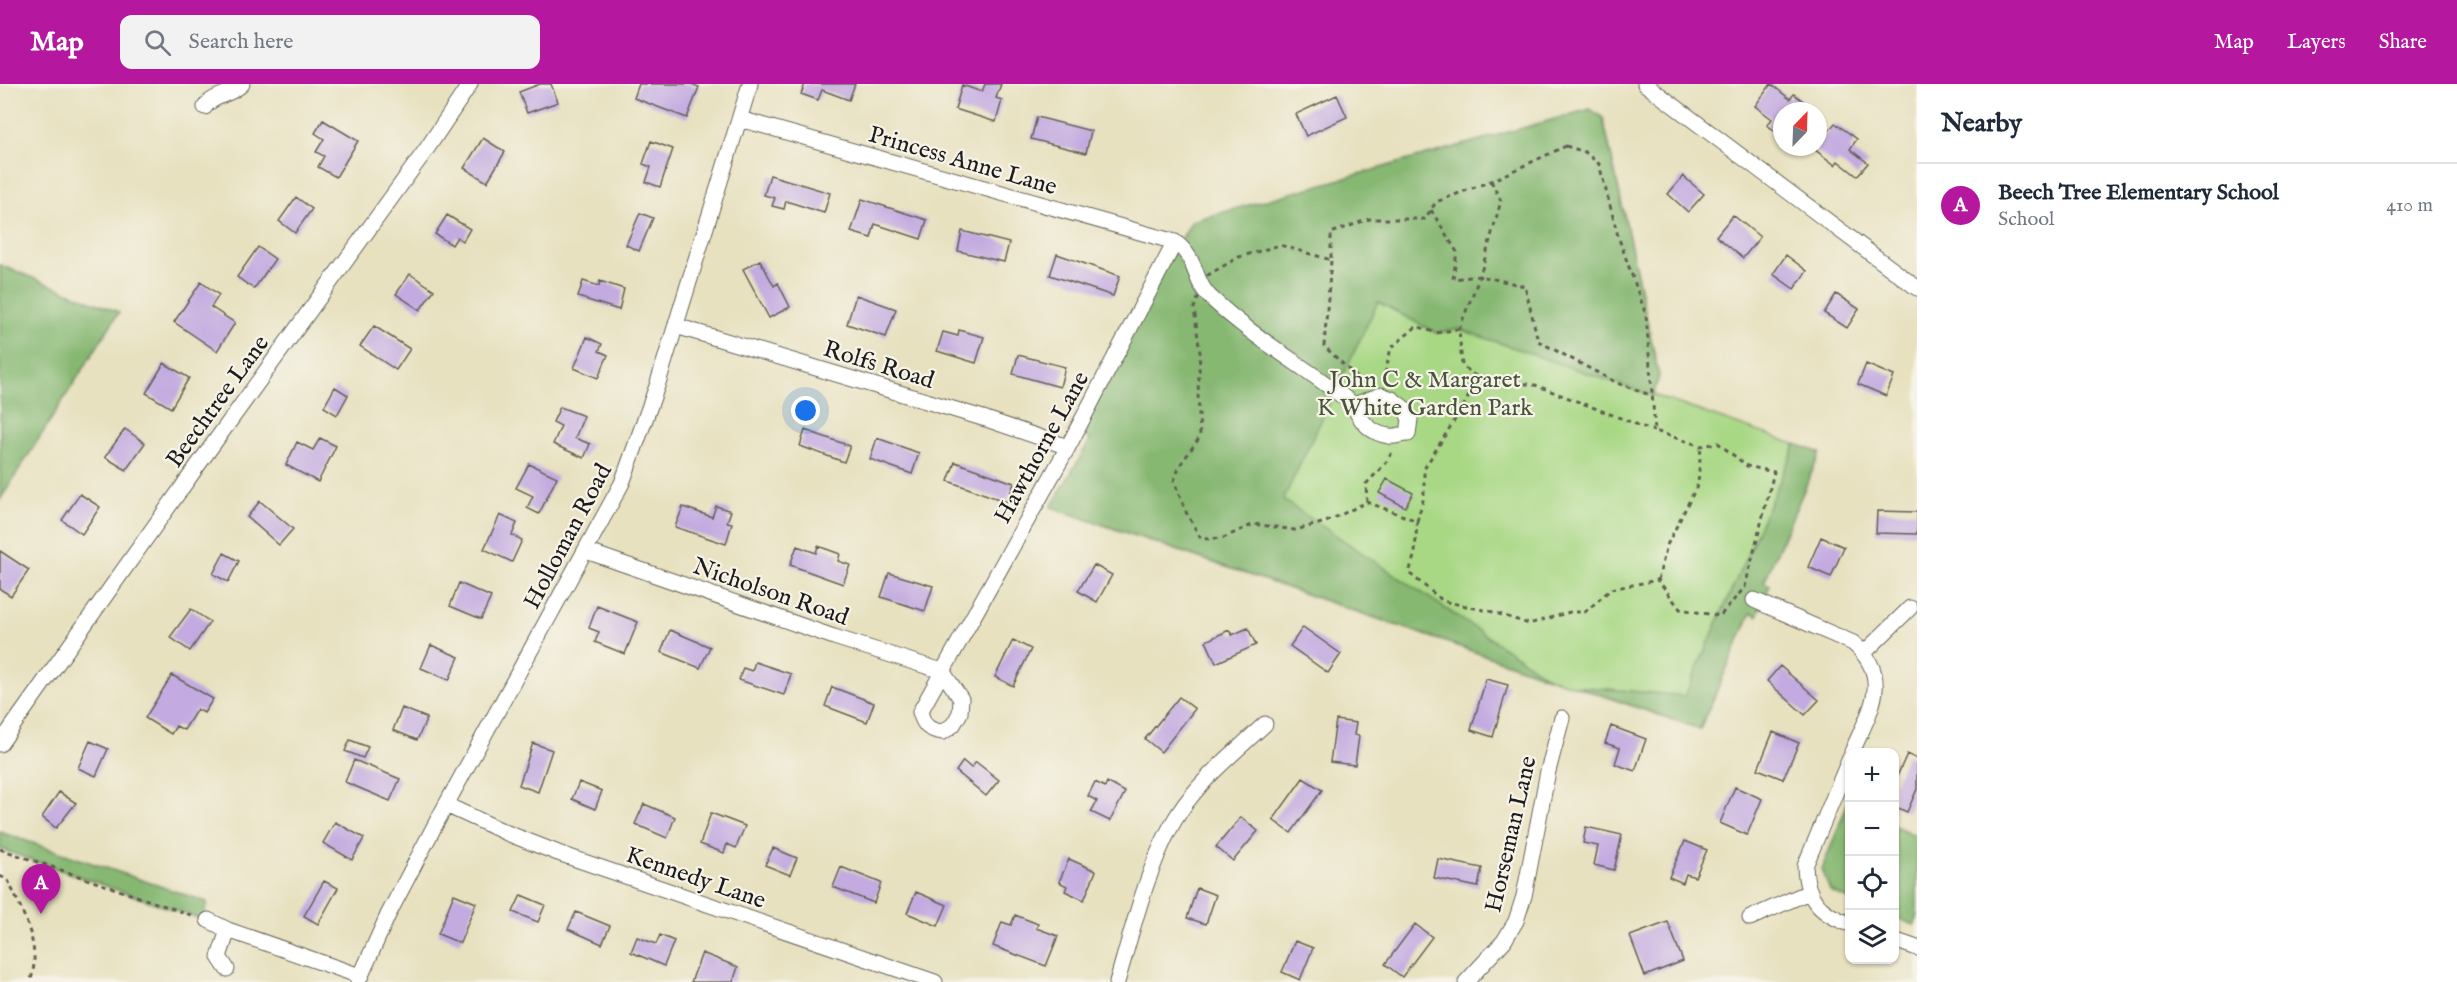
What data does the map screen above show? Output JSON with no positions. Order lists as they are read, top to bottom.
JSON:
{
  "streets": {
    "street": [
      "Princess Anne Lane",
      "Rolfs Road",
      "Beechtree Lane",
      "Hawthorne Lane",
      "Holloman Road",
      "Nicholson Road",
      "Horseman Lane",
      "Kennedy Lane"
    ]
  },
  "crossings": [
    ["Princess Anne Lane", "Hawthorne Lane"],
    ["Princess Anne Lane", "Holloman Road"],
    ["Rolfs Road", "Hawthorne Lane"],
    ["Rolfs Road", "Holloman Road"],
    ["Hawthorne Lane", "Nicholson Road"],
    ["Holloman Road", "Nicholson Road"],
    ["Holloman Road", "Kennedy Lane"]
  ],
  "parks": ["John C & Margaret K White Garden Park"],
  "north": "top right",
  "page": {
    "header": "Map",
    "search": "Search here",
    "nav": ["Map", "Layers", "Share"],
    "heading": "Nearby",
    "list": [
      {
        "mark": "A",
        "name": "Beech Tree Elementary School",
        "note": "School",
        "value": "410 m"
      }
    ],
    "map_buttons": ["+", "−"],
    "pins": "A"
  }
}
